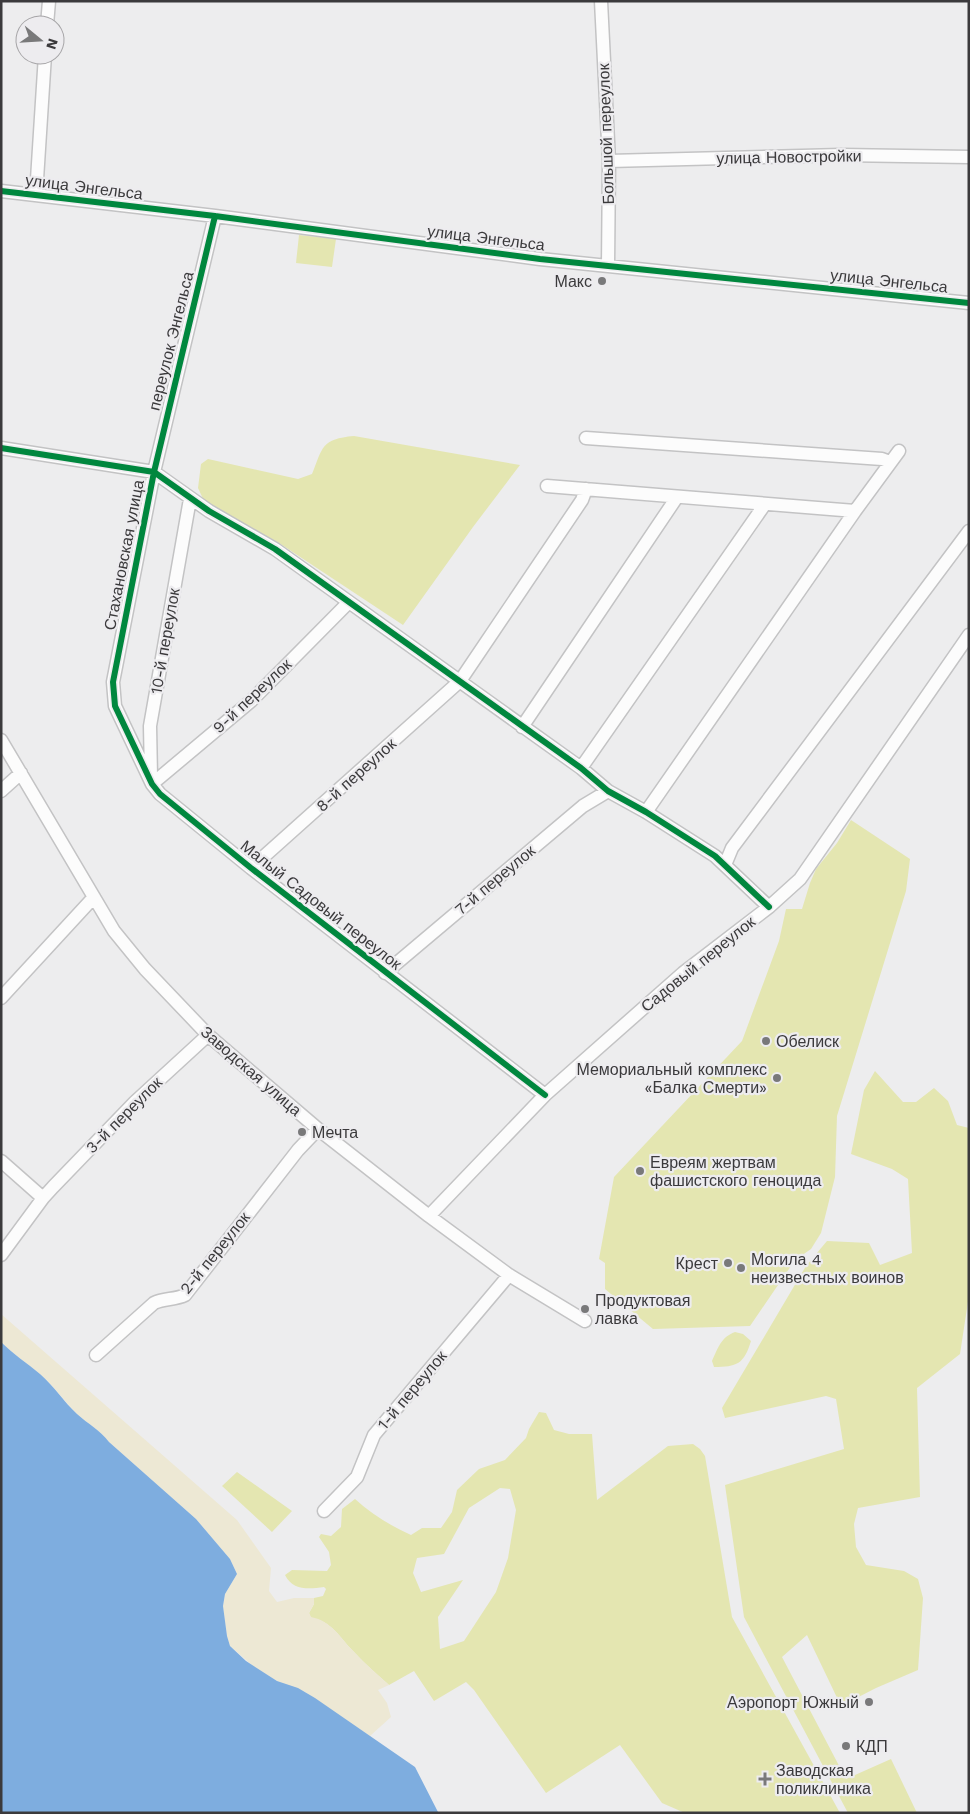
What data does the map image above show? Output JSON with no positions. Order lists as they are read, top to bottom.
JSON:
{
  "streets": {
    "street": [
      "Большой переулок",
      "улица Новостройки",
      "улица Энгельса",
      "переулок Энгельса",
      "Стахановская улица",
      "10-й переулок",
      "9-й переулок",
      "8-й переулок",
      "7-й переулок",
      "Малый Садовый переулок",
      "Садовый переулок",
      "Заводская улица",
      "3-й переулок",
      "2-й переулок",
      "1-й переулок"
    ]
  },
  "crossings": [
    ["Большой переулок", "улица Новостройки"],
    ["Большой переулок", "улица Энгельса"],
    ["улица Энгельса", "переулок Энгельса"],
    ["переулок Энгельса", "Стахановская улица"],
    ["Стахановская улица", "Малый Садовый переулок"],
    ["10-й переулок", "9-й переулок"],
    ["10-й переулок", "Малый Садовый переулок"],
    ["9-й переулок", "Малый Садовый переулок"],
    ["8-й переулок", "Малый Садовый переулок"],
    ["7-й переулок", "Малый Садовый переулок"],
    ["Малый Садовый переулок", "Садовый переулок"],
    ["Садовый переулок", "Заводская улица"],
    ["Заводская улица", "3-й переулок"],
    ["Заводская улица", "2-й переулок"],
    ["Заводская улица", "1-й переулок"]
  ],
  "places": {
    "other": [
      "Макс",
      "Обелиск",
      "Мемориальный комплекс «Балка Смерти»",
      "Мечта",
      "Евреям жертвам фашистского геноцида",
      "Крест",
      "Могила 4 неизвестных воинов",
      "Продуктовая лавка",
      "Аэропорт Южный",
      "КДП"
    ],
    "health": ["Заводская поликлиника"]
  },
  "north": "right"
}
